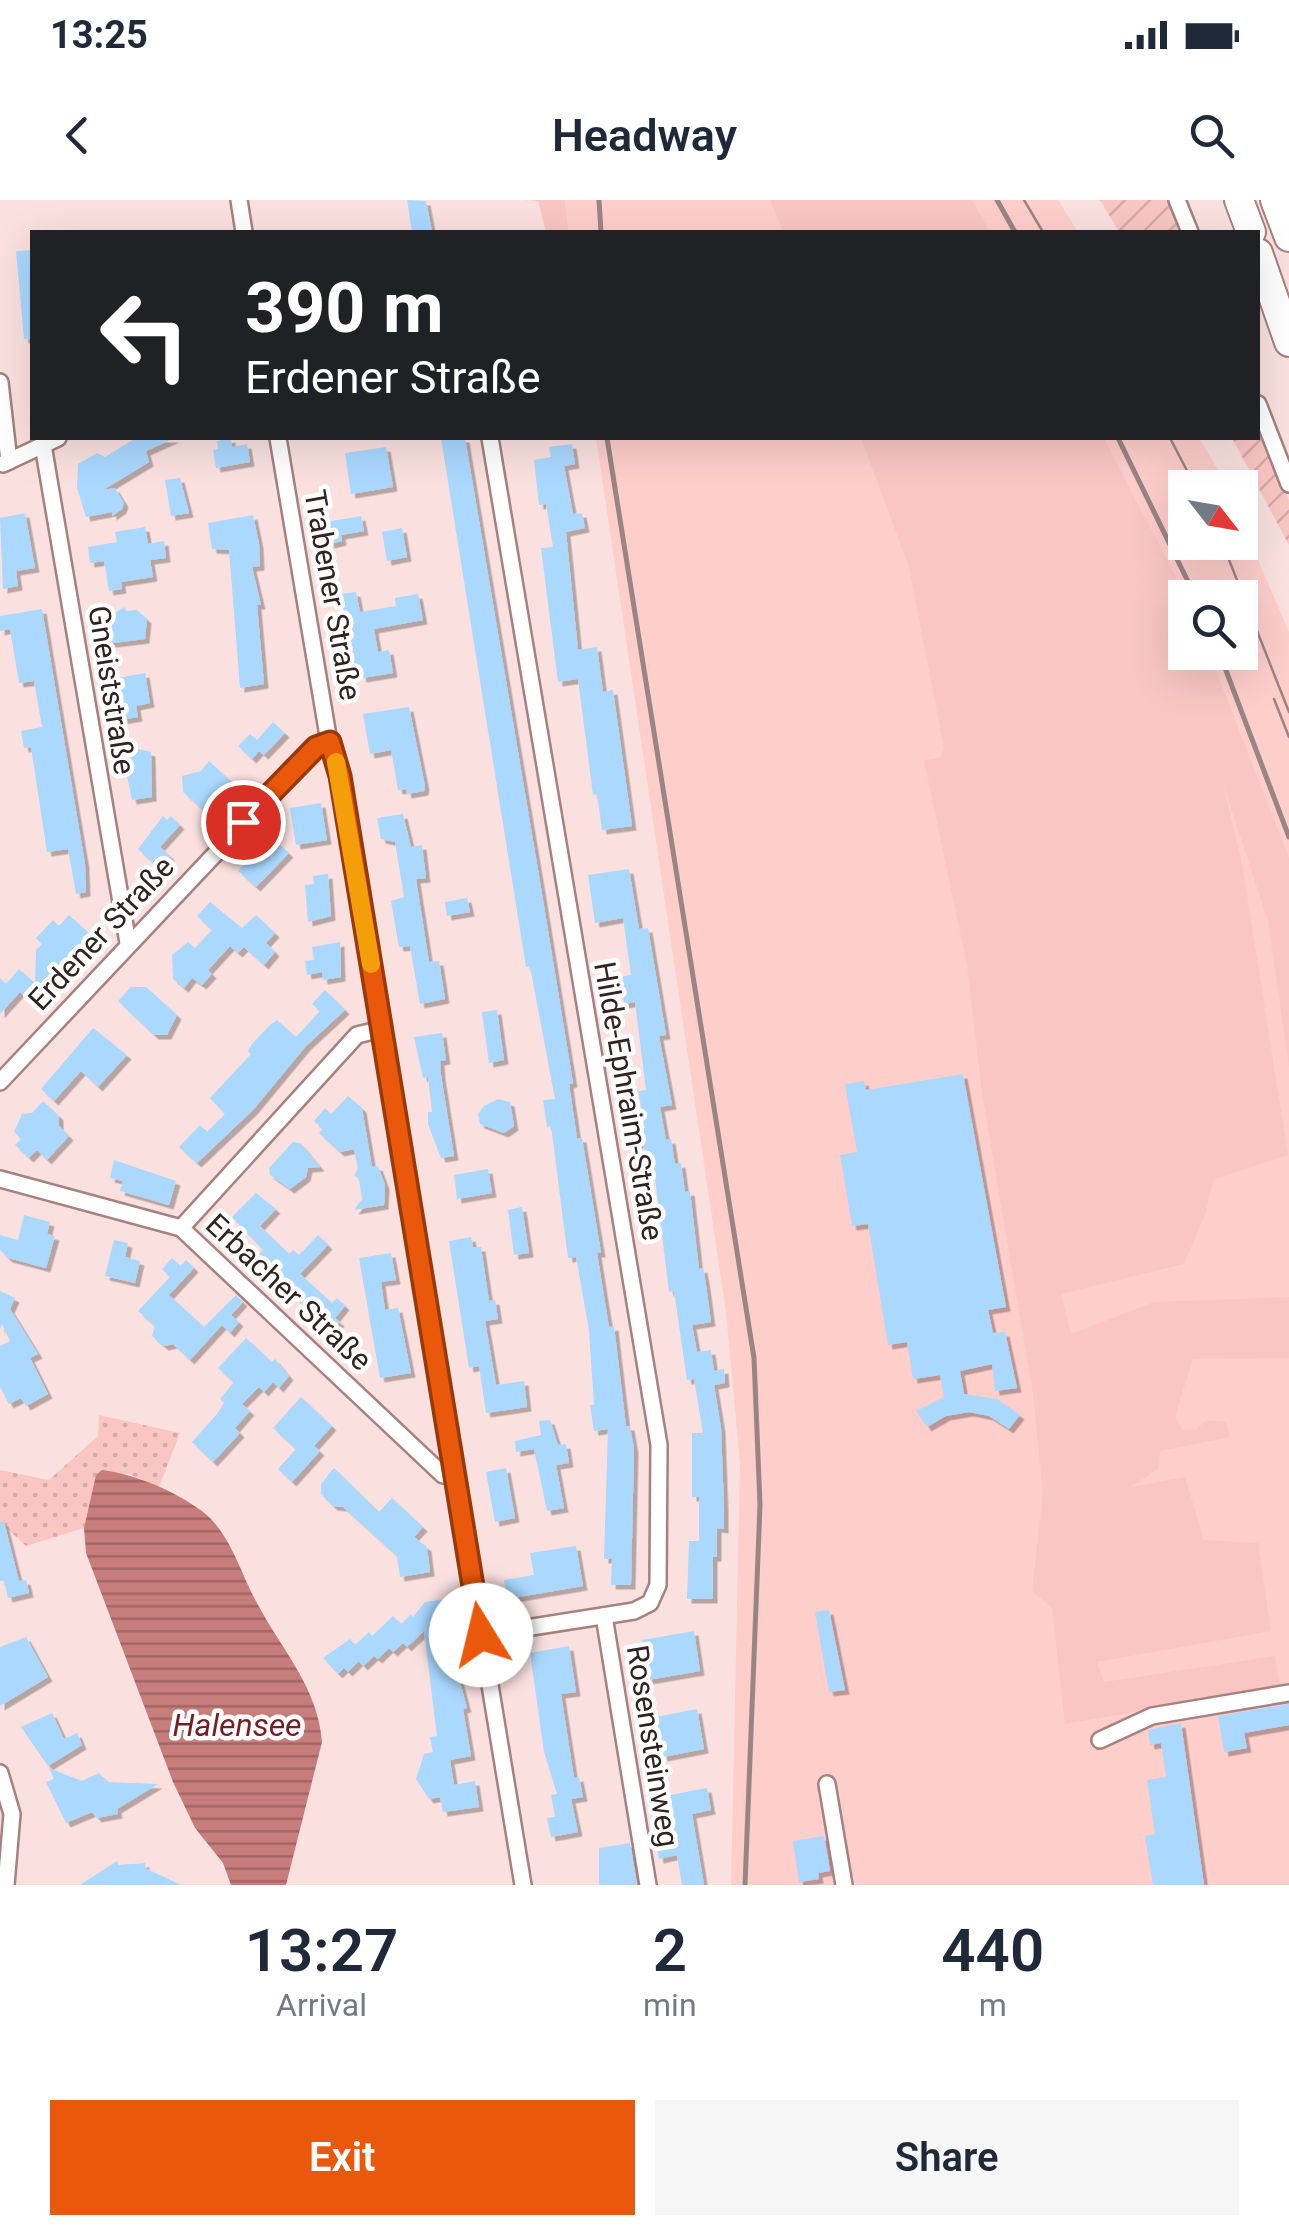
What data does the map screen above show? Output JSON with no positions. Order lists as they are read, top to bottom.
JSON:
{
  "streets": {
    "street": [
      "Trabener Straße",
      "Gneiststraße",
      "Erdener Straße",
      "Hilde-Ephraim-Straße",
      "Erbacher Straße",
      "Rosensteinweg"
    ]
  },
  "crossings": [
    ["Trabener Straße", "Erdener Straße"],
    ["Trabener Straße", "Hilde-Ephraim-Straße"],
    ["Trabener Straße", "Erbacher Straße"],
    ["Gneiststraße", "Erdener Straße"],
    ["Hilde-Ephraim-Straße", "Rosensteinweg"]
  ],
  "water": ["Halensee"],
  "north": "bottom right",
  "page": {
    "status": "13:25",
    "header": "Headway",
    "turn": ["390 m", "Erdener Straße"],
    "eta": [
      "13:27",
      "Arrival",
      "2",
      "min",
      "440",
      "m"
    ],
    "buttons": ["Exit", "Share"]
  }
}
